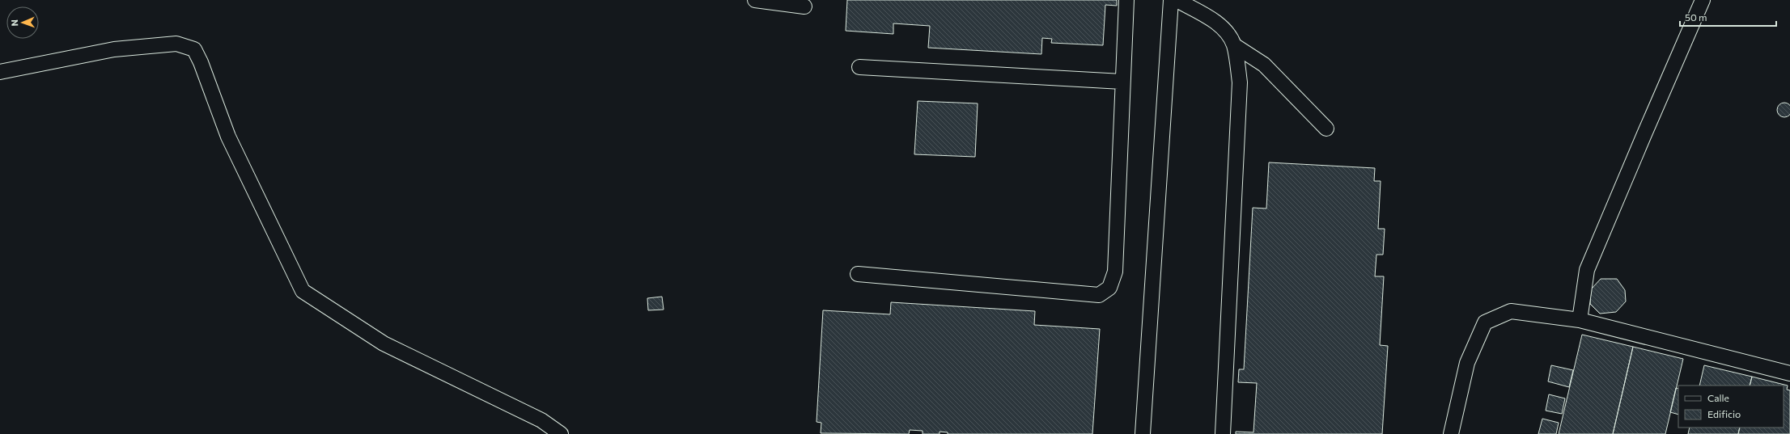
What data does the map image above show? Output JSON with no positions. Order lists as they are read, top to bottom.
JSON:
{
  "legend": ["Calle", "Edificio"],
  "scale_bar": "50 m",
  "north": "left"
}
